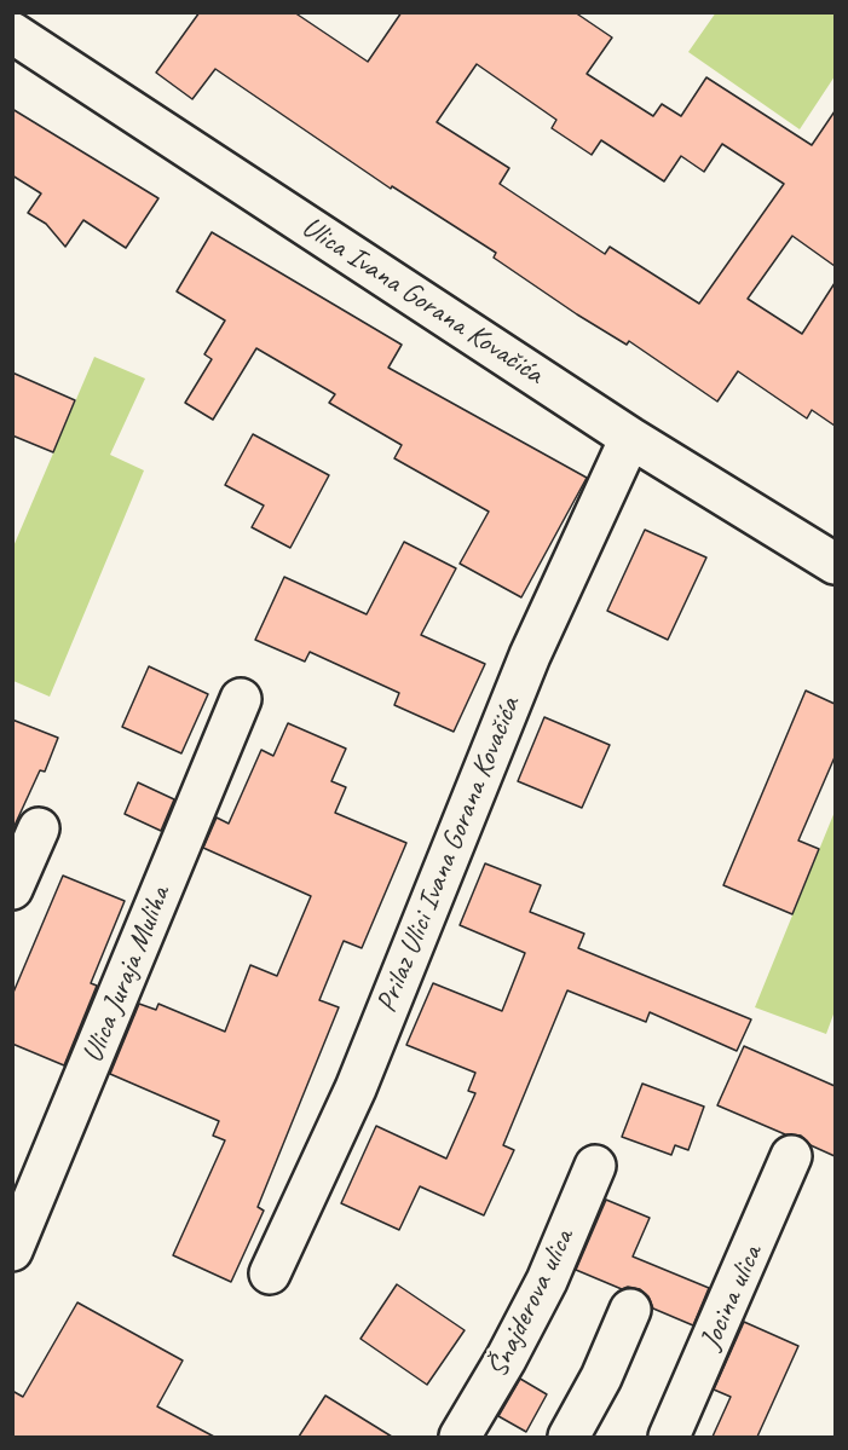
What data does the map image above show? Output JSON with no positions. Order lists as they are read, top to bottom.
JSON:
{
  "streets": {
    "street": [
      "Ulica Ivana Gorana Kovačića",
      "Prilaz Ulici Ivana Gorana Kovačića",
      "Ulica Juraja Muliha",
      "Jocina ulica",
      "Šnajderova ulica"
    ]
  },
  "crossings": [
    ["Ulica Ivana Gorana Kovačića", "Prilaz Ulici Ivana Gorana Kovačića"]
  ]
}
